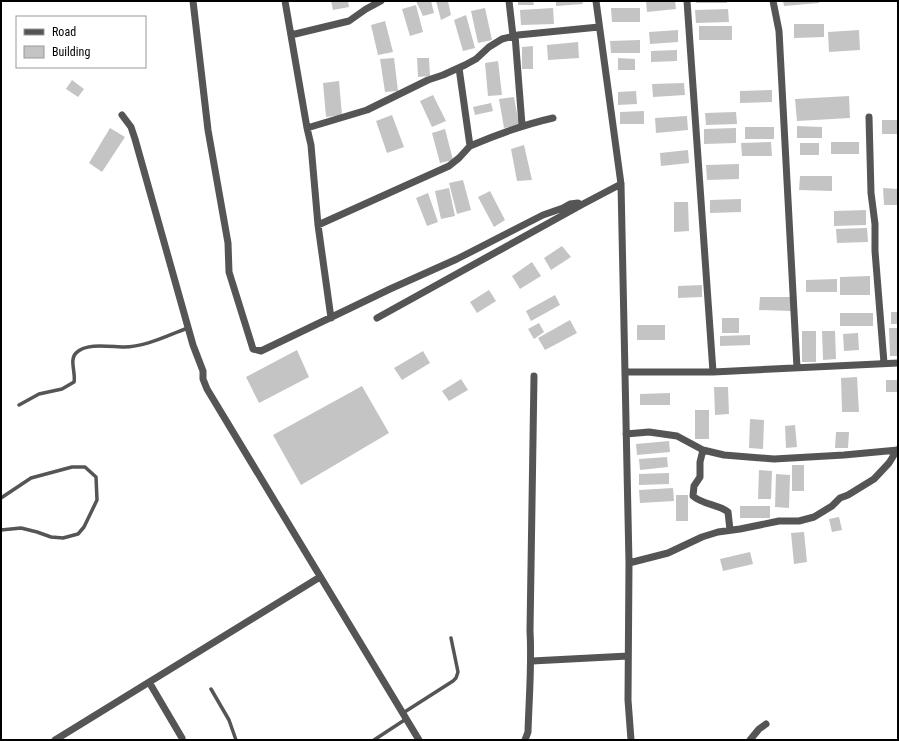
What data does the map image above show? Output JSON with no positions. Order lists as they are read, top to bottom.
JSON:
{
  "legend": ["Road", "Building"]
}
